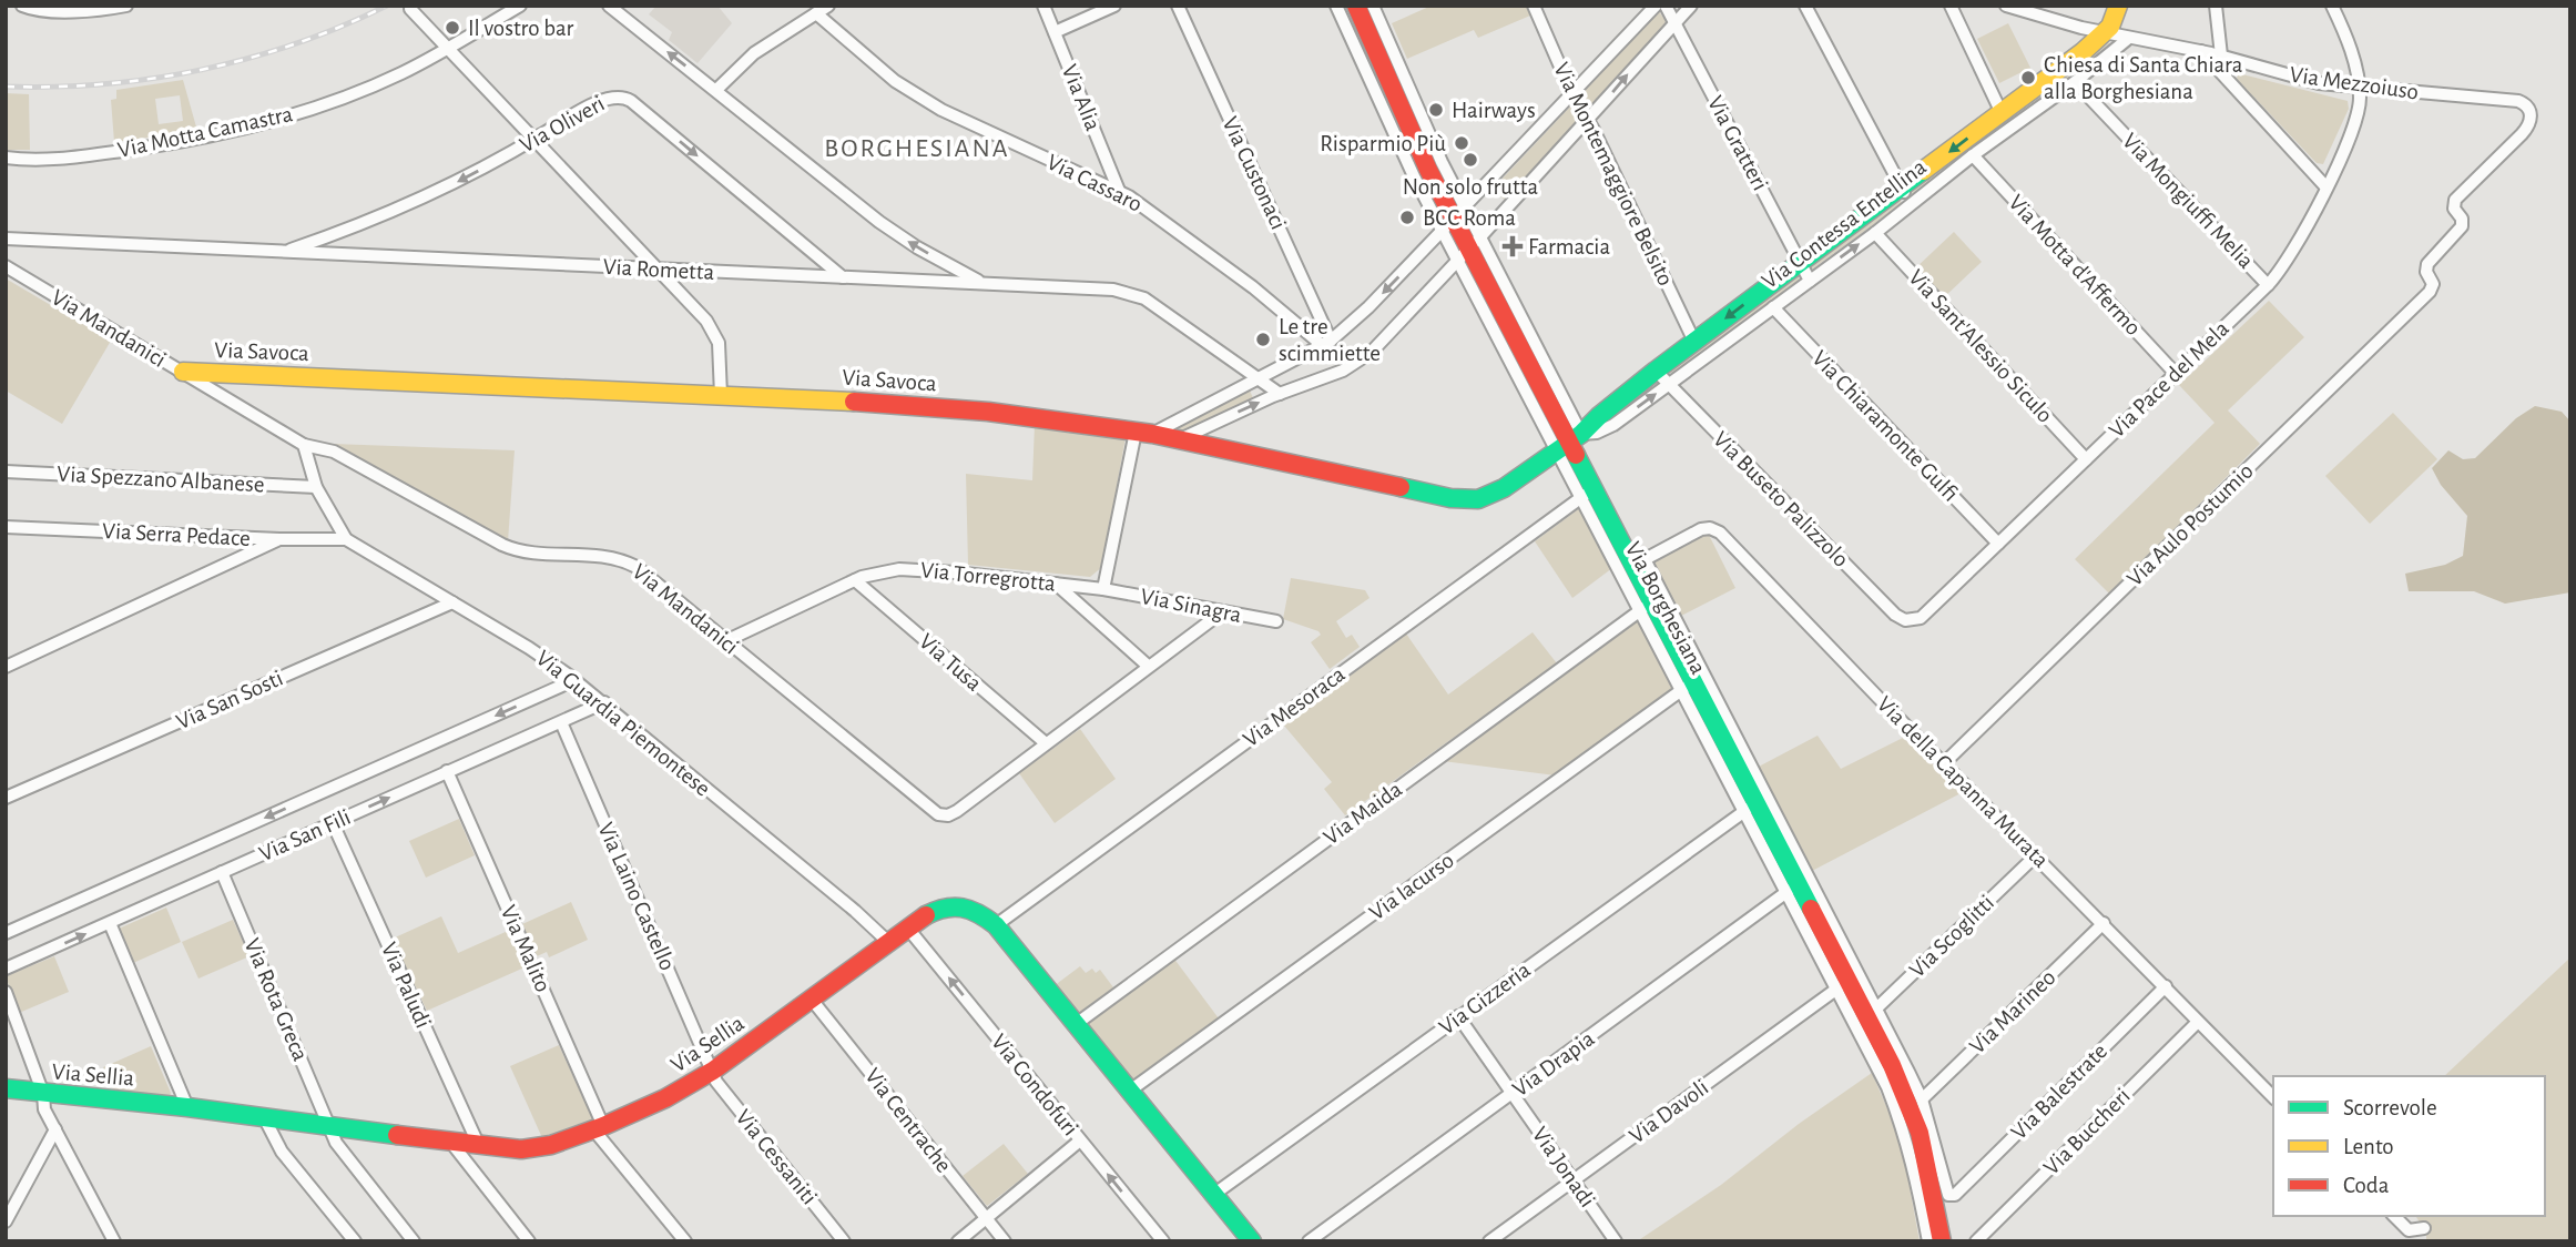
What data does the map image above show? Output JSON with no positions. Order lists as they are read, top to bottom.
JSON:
{
  "streets": {
    "street": [
      "Via Mezzoiuso",
      "Via Alia",
      "Via Oliveri",
      "Via Motta Camastra",
      "Via Gratteri",
      "Via Custonaci",
      "Via Montemaggiore Belsito",
      "Via Cassaro",
      "Via Mongiuffi Melia",
      "Via Contessa Entellina",
      "Via Motta d'Affermo",
      "Via Rometta",
      "Via Mandanici",
      "Via Sant'Alessio Siculo",
      "Via Savoca",
      "Via Pace del Mela",
      "Via Chiaramonte Gulfi",
      "Via Spezzano Albanese",
      "Via Buseto Palizzolo",
      "Via Aulo Postumio",
      "Via Serra Pedace",
      "Via Torregrotta",
      "Via Sinagra",
      "Via Borghesiana",
      "Via Tusa",
      "Via San Sosti",
      "Via Mesoraca",
      "Via Guardia Piemontese",
      "Via della Capanna Murata",
      "Via Maida",
      "Via San Fili",
      "Via Iacurso",
      "Via Laino Castello",
      "Via Scoglitti",
      "Via Malito",
      "Via Paludi",
      "Via Gizzeria",
      "Via Rota Greca",
      "Via Marineo",
      "Via Sellia",
      "Via Drapia",
      "Via Condofuri",
      "Via Balestrate",
      "Via Davoli",
      "Via Centrache",
      "Via Buccheri",
      "Via Cessaniti",
      "Via Jonadi"
    ]
  },
  "crossings": [
    ["Via Mezzoiuso", "Via Contessa Entellina"],
    ["Via Mezzoiuso", "Via Pace del Mela"],
    ["Via Mezzoiuso", "Via Aulo Postumio"],
    ["Via Alia", "Via Cassaro"],
    ["Via Oliveri", "Via Rometta"],
    ["Via Gratteri", "Via Contessa Entellina"],
    ["Via Custonaci", "Via Cassaro"],
    ["Via Montemaggiore Belsito", "Via Contessa Entellina"],
    ["Via Mongiuffi Melia", "Via Contessa Entellina"],
    ["Via Mongiuffi Melia", "Via Pace del Mela"],
    ["Via Contessa Entellina", "Via Motta d'Affermo"],
    ["Via Contessa Entellina", "Via Sant'Alessio Siculo"],
    ["Via Contessa Entellina", "Via Savoca"],
    ["Via Contessa Entellina", "Via Chiaramonte Gulfi"],
    ["Via Contessa Entellina", "Via Buseto Palizzolo"],
    ["Via Contessa Entellina", "Via Borghesiana"],
    ["Via Motta d'Affermo", "Via Pace del Mela"],
    ["Via Mandanici", "Via Savoca"],
    ["Via Mandanici", "Via Torregrotta"],
    ["Via Mandanici", "Via Sinagra"],
    ["Via Mandanici", "Via Tusa"],
    ["Via Mandanici", "Via Guardia Piemontese"],
    ["Via Sant'Alessio Siculo", "Via Pace del Mela"],
    ["Via Savoca", "Via Borghesiana"],
    ["Via Pace del Mela", "Via Chiaramonte Gulfi"],
    ["Via Pace del Mela", "Via Buseto Palizzolo"],
    ["Via Spezzano Albanese", "Via Guardia Piemontese"],
    ["Via Aulo Postumio", "Via della Capanna Murata"],
    ["Via Serra Pedace", "Via Guardia Piemontese"],
    ["Via Torregrotta", "Via Sinagra"],
    ["Via Torregrotta", "Via Tusa"],
    ["Via Borghesiana", "Via Mesoraca"],
    ["Via Borghesiana", "Via della Capanna Murata"],
    ["Via Borghesiana", "Via Maida"],
    ["Via Borghesiana", "Via Iacurso"],
    ["Via Borghesiana", "Via Scoglitti"],
    ["Via Borghesiana", "Via Gizzeria"],
    ["Via Borghesiana", "Via Marineo"],
    ["Via Borghesiana", "Via Drapia"],
    ["Via Borghesiana", "Via Balestrate"],
    ["Via Borghesiana", "Via Davoli"],
    ["Via San Sosti", "Via Guardia Piemontese"],
    ["Via Mesoraca", "Via Sellia"],
    ["Via Guardia Piemontese", "Via San Fili"],
    ["Via Guardia Piemontese", "Via Sellia"],
    ["Via della Capanna Murata", "Via Scoglitti"],
    ["Via della Capanna Murata", "Via Marineo"],
    ["Via della Capanna Murata", "Via Balestrate"],
    ["Via della Capanna Murata", "Via Buccheri"],
    ["Via Maida", "Via Sellia"],
    ["Via San Fili", "Via Laino Castello"],
    ["Via San Fili", "Via Malito"],
    ["Via San Fili", "Via Paludi"],
    ["Via San Fili", "Via Rota Greca"],
    ["Via Iacurso", "Via Sellia"],
    ["Via Laino Castello", "Via Sellia"],
    ["Via Laino Castello", "Via Cessaniti"],
    ["Via Malito", "Via Sellia"],
    ["Via Paludi", "Via Sellia"],
    ["Via Gizzeria", "Via Sellia"],
    ["Via Gizzeria", "Via Jonadi"],
    ["Via Rota Greca", "Via Sellia"],
    ["Via Sellia", "Via Condofuri"],
    ["Via Sellia", "Via Centrache"],
    ["Via Sellia", "Via Cessaniti"],
    ["Via Drapia", "Via Jonadi"],
    ["Via Davoli", "Via Jonadi"]
  ],
  "one_way": ["Via Condofuri"],
  "districts": ["BORGHESIANA"],
  "places": {
    "other": [
      "Il vostro bar",
      "Chiesa di Santa Chiara alla Borghesiana",
      "Hairways",
      "Risparmio Più",
      "Non solo frutta",
      "BCC Roma",
      "Le tre scimmiette"
    ],
    "health": ["Farmacia"]
  },
  "legend": ["Scorrevole", "Lento", "Coda"]
}
